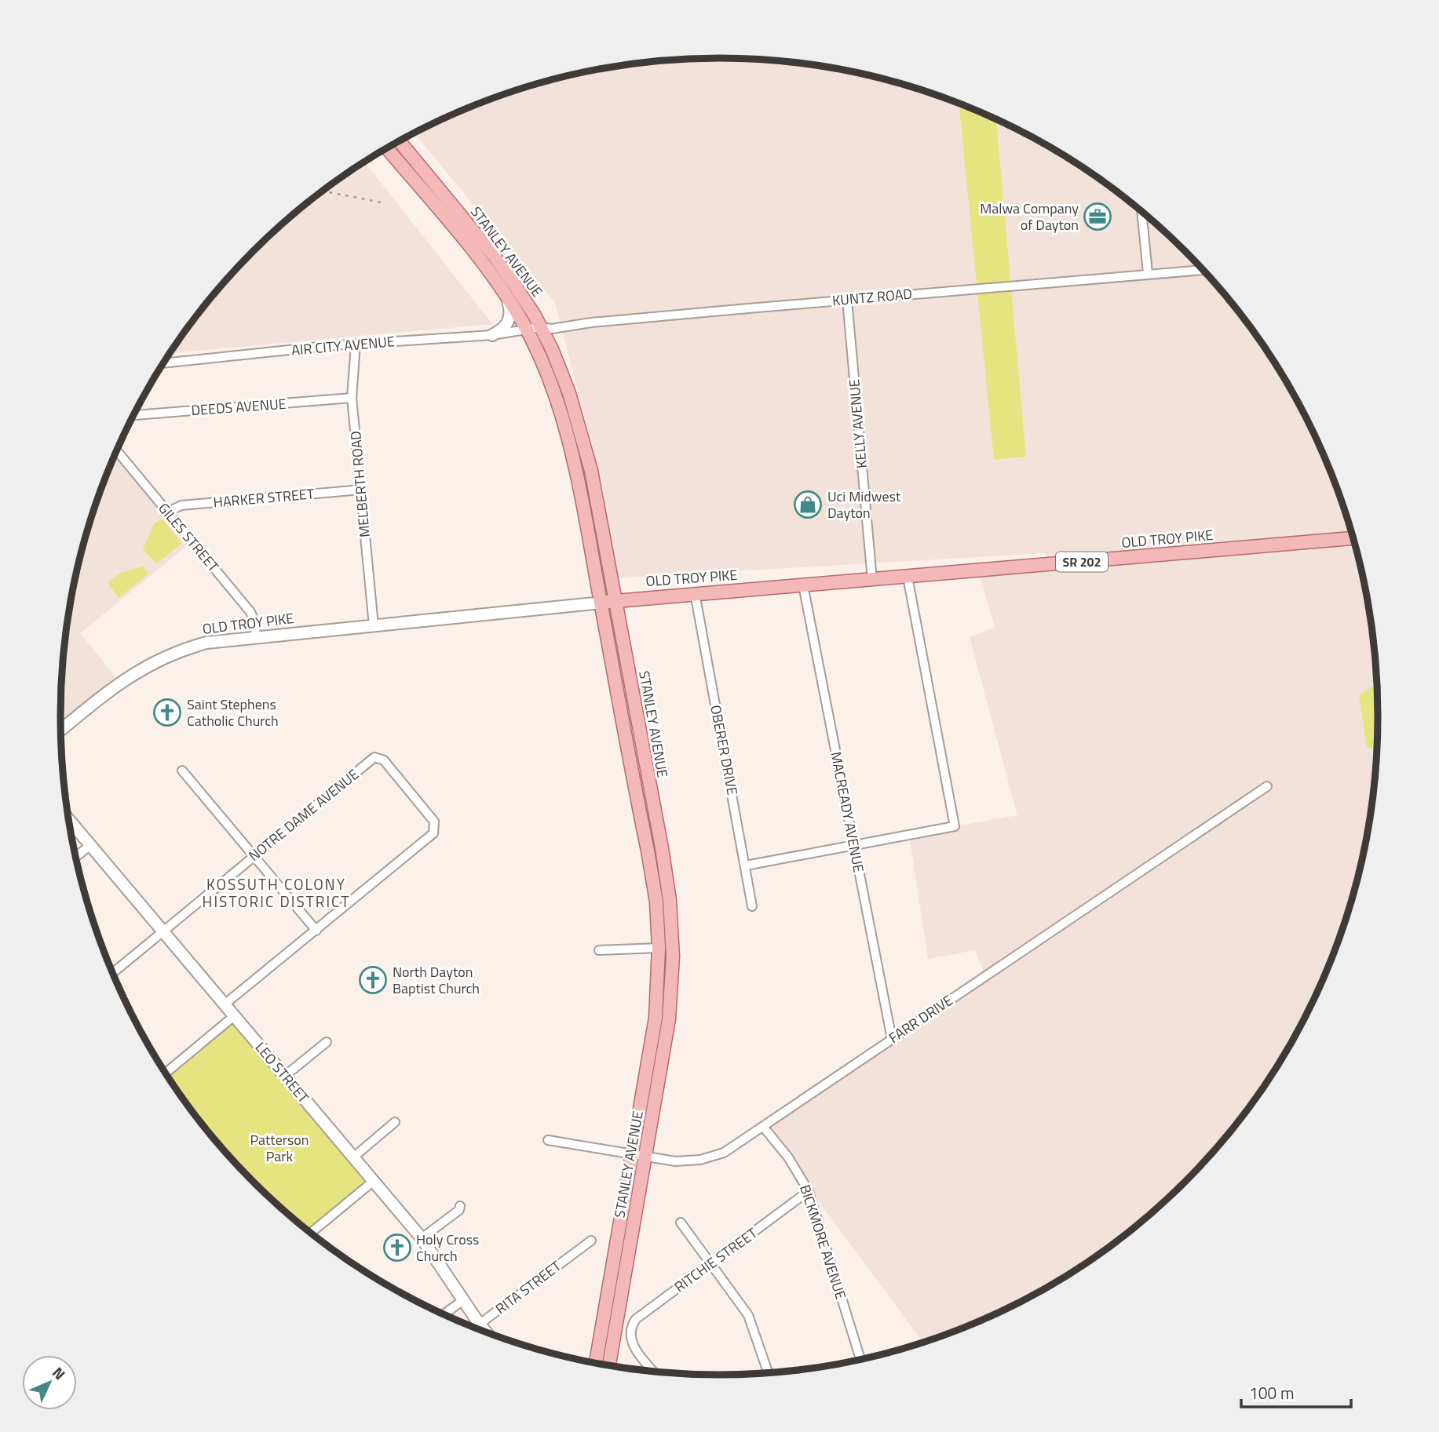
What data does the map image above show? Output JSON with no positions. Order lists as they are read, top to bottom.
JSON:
{
  "streets": {
    "main road": ["STANLEY AVENUE", "OLD TROY PIKE", "SR 202"],
    "street": [
      "KUNTZ ROAD",
      "AIR CITY AVENUE",
      "DEEDS AVENUE",
      "KELLY AVENUE",
      "MELBERTH ROAD",
      "HARKER STREET",
      "GILES STREET",
      "OBERER DRIVE",
      "MACREADY AVENUE",
      "NOTRE DAME AVENUE",
      "FARR DRIVE",
      "LEO STREET",
      "BICKMORE AVENUE",
      "RITCHIE STREET",
      "RITA STREET"
    ]
  },
  "crossings": [
    ["STANLEY AVENUE", "KUNTZ ROAD"],
    ["STANLEY AVENUE", "AIR CITY AVENUE"],
    ["STANLEY AVENUE", "OLD TROY PIKE"],
    ["STANLEY AVENUE", "FARR DRIVE"],
    ["KUNTZ ROAD", "AIR CITY AVENUE"],
    ["KUNTZ ROAD", "KELLY AVENUE"],
    ["AIR CITY AVENUE", "MELBERTH ROAD"],
    ["DEEDS AVENUE", "MELBERTH ROAD"],
    ["KELLY AVENUE", "OLD TROY PIKE"],
    ["MELBERTH ROAD", "HARKER STREET"],
    ["MELBERTH ROAD", "OLD TROY PIKE"],
    ["HARKER STREET", "GILES STREET"],
    ["GILES STREET", "OLD TROY PIKE"],
    ["OLD TROY PIKE", "OBERER DRIVE"],
    ["OLD TROY PIKE", "MACREADY AVENUE"],
    ["MACREADY AVENUE", "FARR DRIVE"],
    ["NOTRE DAME AVENUE", "LEO STREET"],
    ["FARR DRIVE", "BICKMORE AVENUE"],
    ["LEO STREET", "RITA STREET"],
    ["BICKMORE AVENUE", "RITCHIE STREET"]
  ],
  "districts": ["KOSSUTH COLONY HISTORIC DISTRICT"],
  "parks": ["Patterson Park"],
  "places": {
    "office": ["Malwa Company of Dayton"],
    "shop": ["Uci Midwest Dayton"],
    "church": ["Saint Stephens Catholic Church", "North Dayton Baptist Church", "Holy Cross Church"]
  },
  "scale_bar": "100 m",
  "north": "top right"
}
